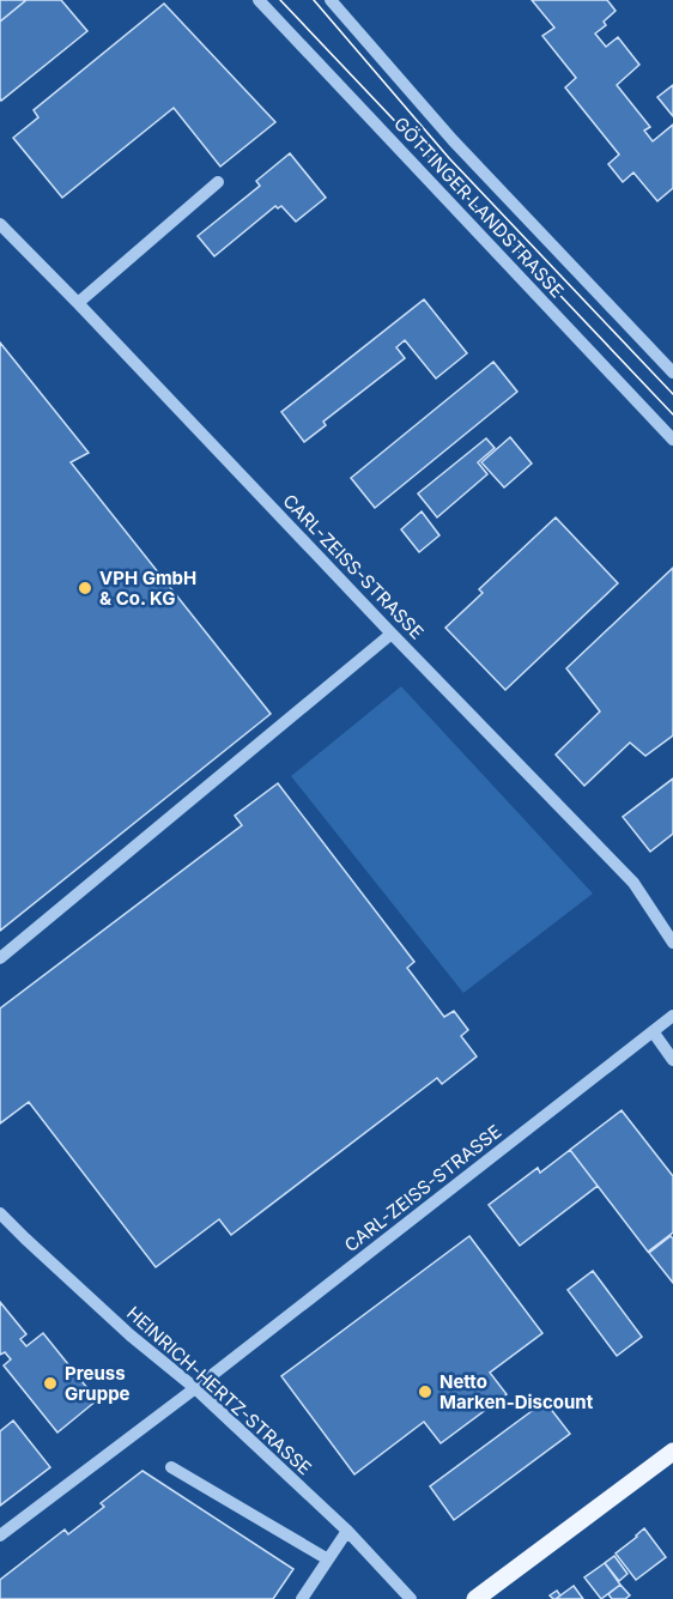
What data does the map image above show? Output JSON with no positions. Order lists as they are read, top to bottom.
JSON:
{
  "streets": {
    "street": ["GÖTTINGER LANDSTRASSE", "CARL-ZEISS-STRASSE", "HEINRICH-HERTZ-STRASSE"]
  },
  "crossings": [
    ["CARL-ZEISS-STRASSE", "HEINRICH-HERTZ-STRASSE"]
  ],
  "places": ["VPH GmbH & Co. KG", "Preuss Gruppe", "Netto Marken-Discount"]
}
